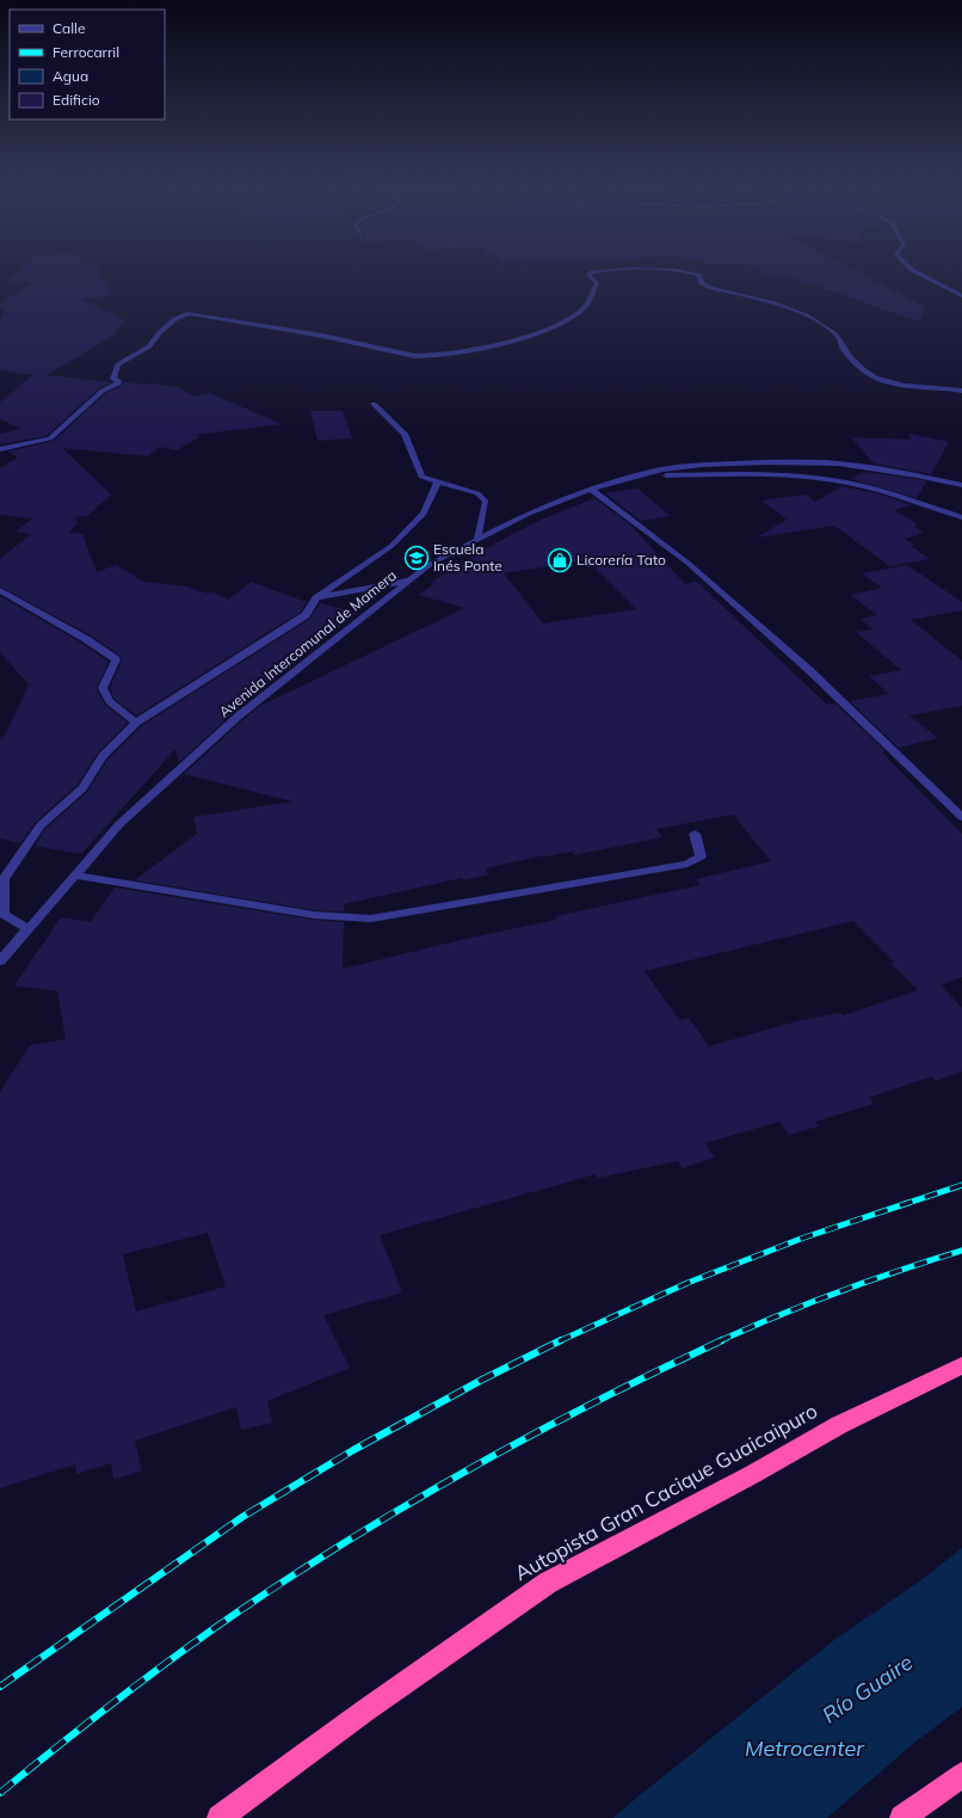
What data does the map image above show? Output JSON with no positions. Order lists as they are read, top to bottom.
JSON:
{
  "streets": {
    "highway": ["Autopista Gran Cacique Guaicaipuro"],
    "street": ["Avenida Intercomunal de Mamera"]
  },
  "water": ["Río Guaire", "Metrocenter"],
  "places": {
    "school or university": ["Escuela Inés Ponte"],
    "shop": ["Licorería Tato"]
  },
  "legend": [
    "Calle",
    "Ferrocarril",
    "Agua",
    "Edificio"
  ]
}
